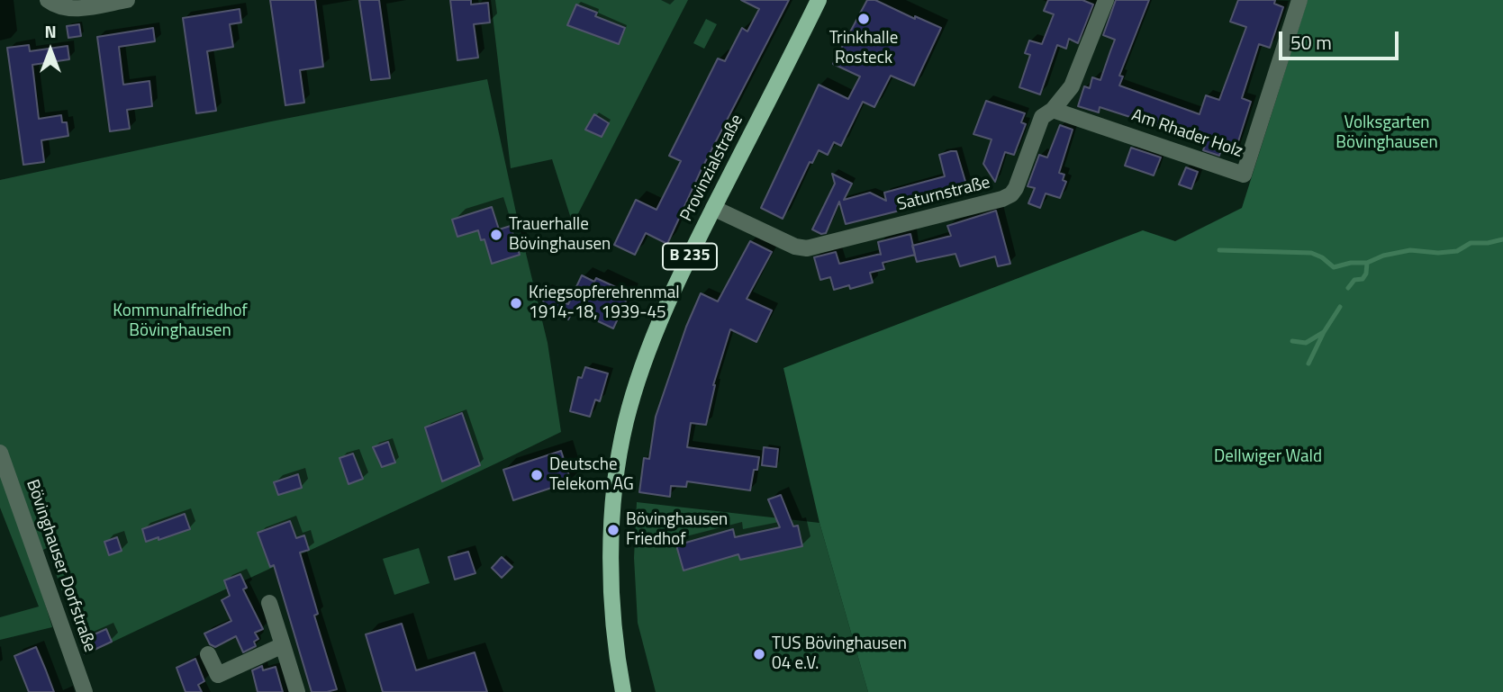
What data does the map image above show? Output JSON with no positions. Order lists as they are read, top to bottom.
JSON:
{
  "streets": {
    "main road": ["Provinzialstraße", "B 235"],
    "street": ["Am Rhader Holz", "Saturnstraße", "Bövinghauser Dorfstraße"]
  },
  "crossings": [
    ["Am Rhader Holz", "Saturnstraße"],
    ["Provinzialstraße", "Saturnstraße"]
  ],
  "parks": ["Volksgarten Bövinghausen", "Kommunalfriedhof Bövinghausen", "Dellwiger Wald"],
  "places": [
    "Trinkhalle Rosteck",
    "Trauerhalle Bövinghausen",
    "Kriegsopferehrenmal 1914-18, 1939-45",
    "Deutsche Telekom AG",
    "Bövinghausen Friedhof",
    "TUS Bövinghausen 04 e.V."
  ],
  "scale_bar": "50 m",
  "north": "top"
}
